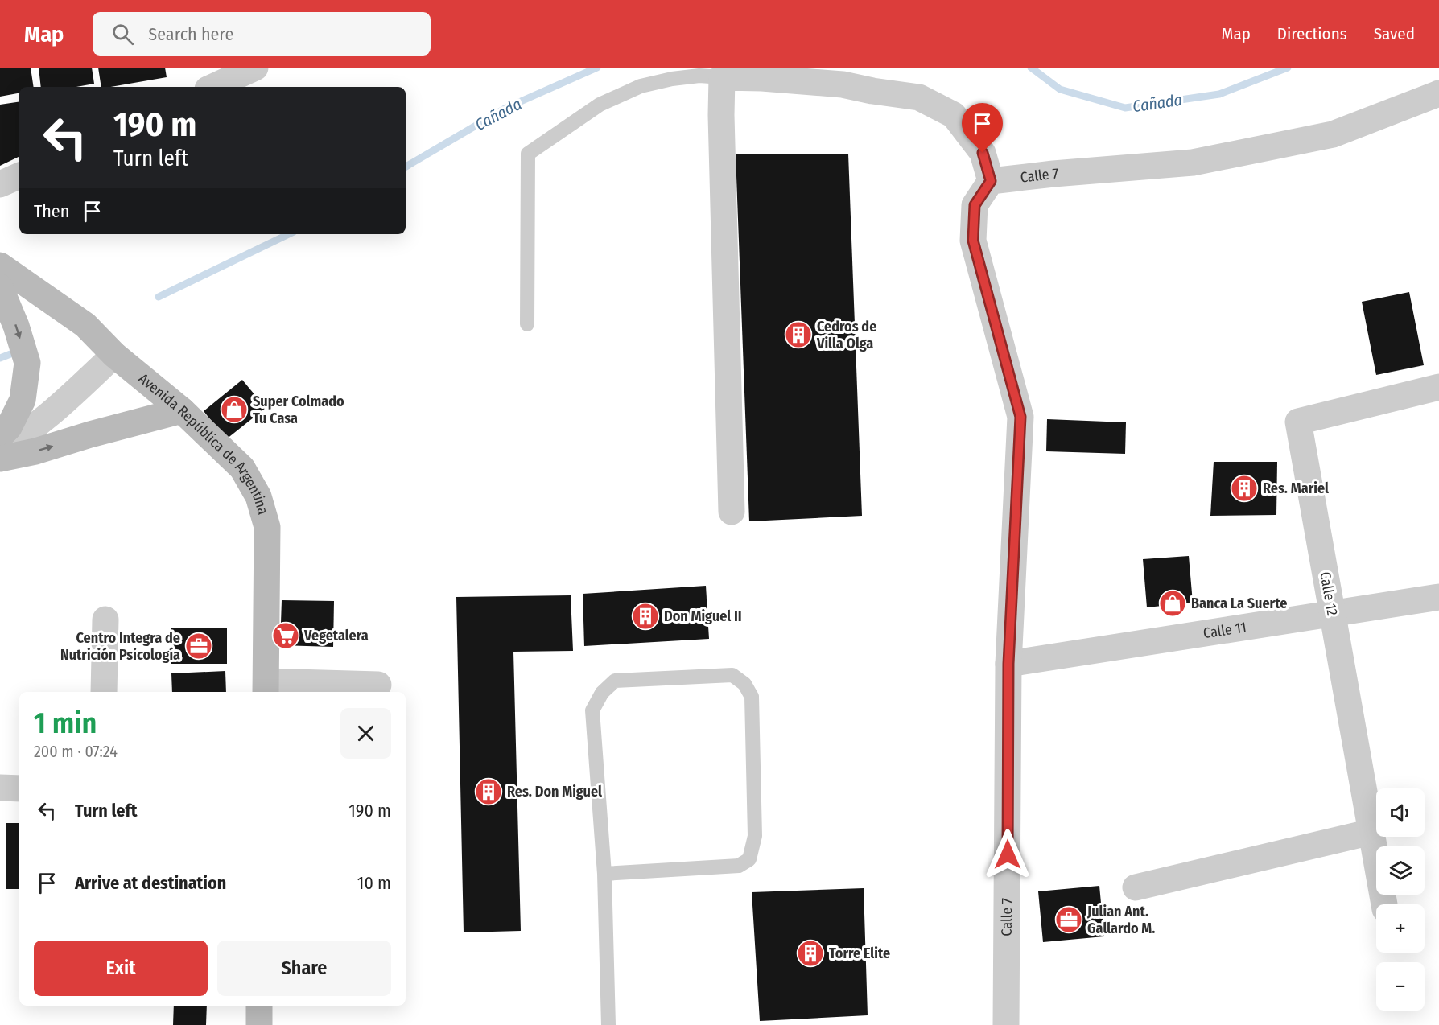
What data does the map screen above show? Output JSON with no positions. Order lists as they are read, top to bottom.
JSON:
{
  "streets": {
    "main road": ["Avenida República de Argentina"],
    "street": ["Calle 7", "Calle 12", "Calle 11"]
  },
  "crossings": [
    ["Calle 7", "Calle 11"],
    ["Calle 12", "Calle 11"]
  ],
  "water": ["Cañada"],
  "places": {
    "building": [
      "Cedros de Villa Olga",
      "Res. Mariel",
      "Don Miguel II",
      "Res. Don Miguel",
      "Torre Elite"
    ],
    "shop": ["Super Colmado Tu Casa", "Banca La Suerte"],
    "supermarket": ["Vegetalera"],
    "office": ["Centro Integra de Nutrición Psicología", "Julian Ant. Gallardo M."]
  },
  "page": {
    "header": "Map",
    "search": "Search here",
    "nav": ["Map", "Directions", "Saved"],
    "turn": ["190 m", "Turn left"],
    "then": "Then",
    "heading": ["1 min", "200 m · 07:24"],
    "list": [
      {
        "name": "Turn left",
        "value": "190 m"
      },
      {
        "name": "Arrive at destination",
        "value": "10 m"
      }
    ],
    "map_buttons": ["+", "−"],
    "buttons": ["Exit", "Share"]
  }
}
